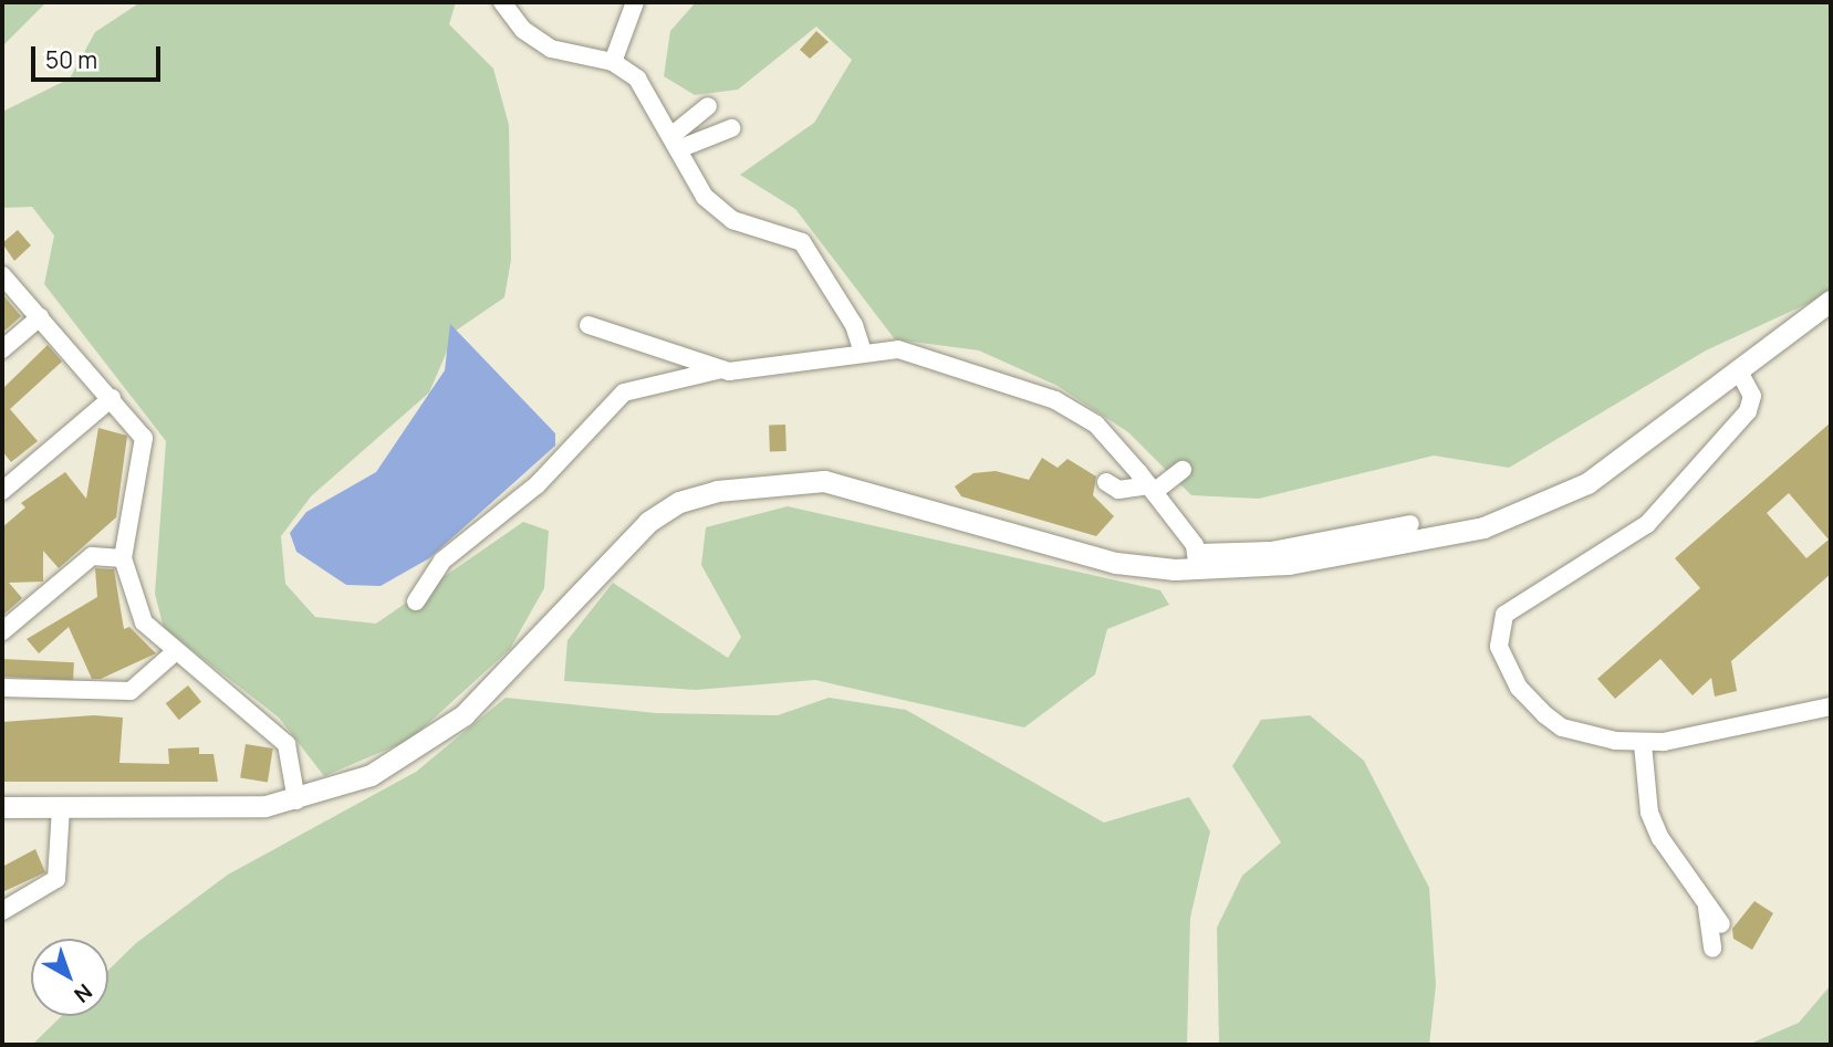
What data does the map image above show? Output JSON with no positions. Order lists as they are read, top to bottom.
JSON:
{
  "scale_bar": "50 m",
  "north": "bottom right"
}
